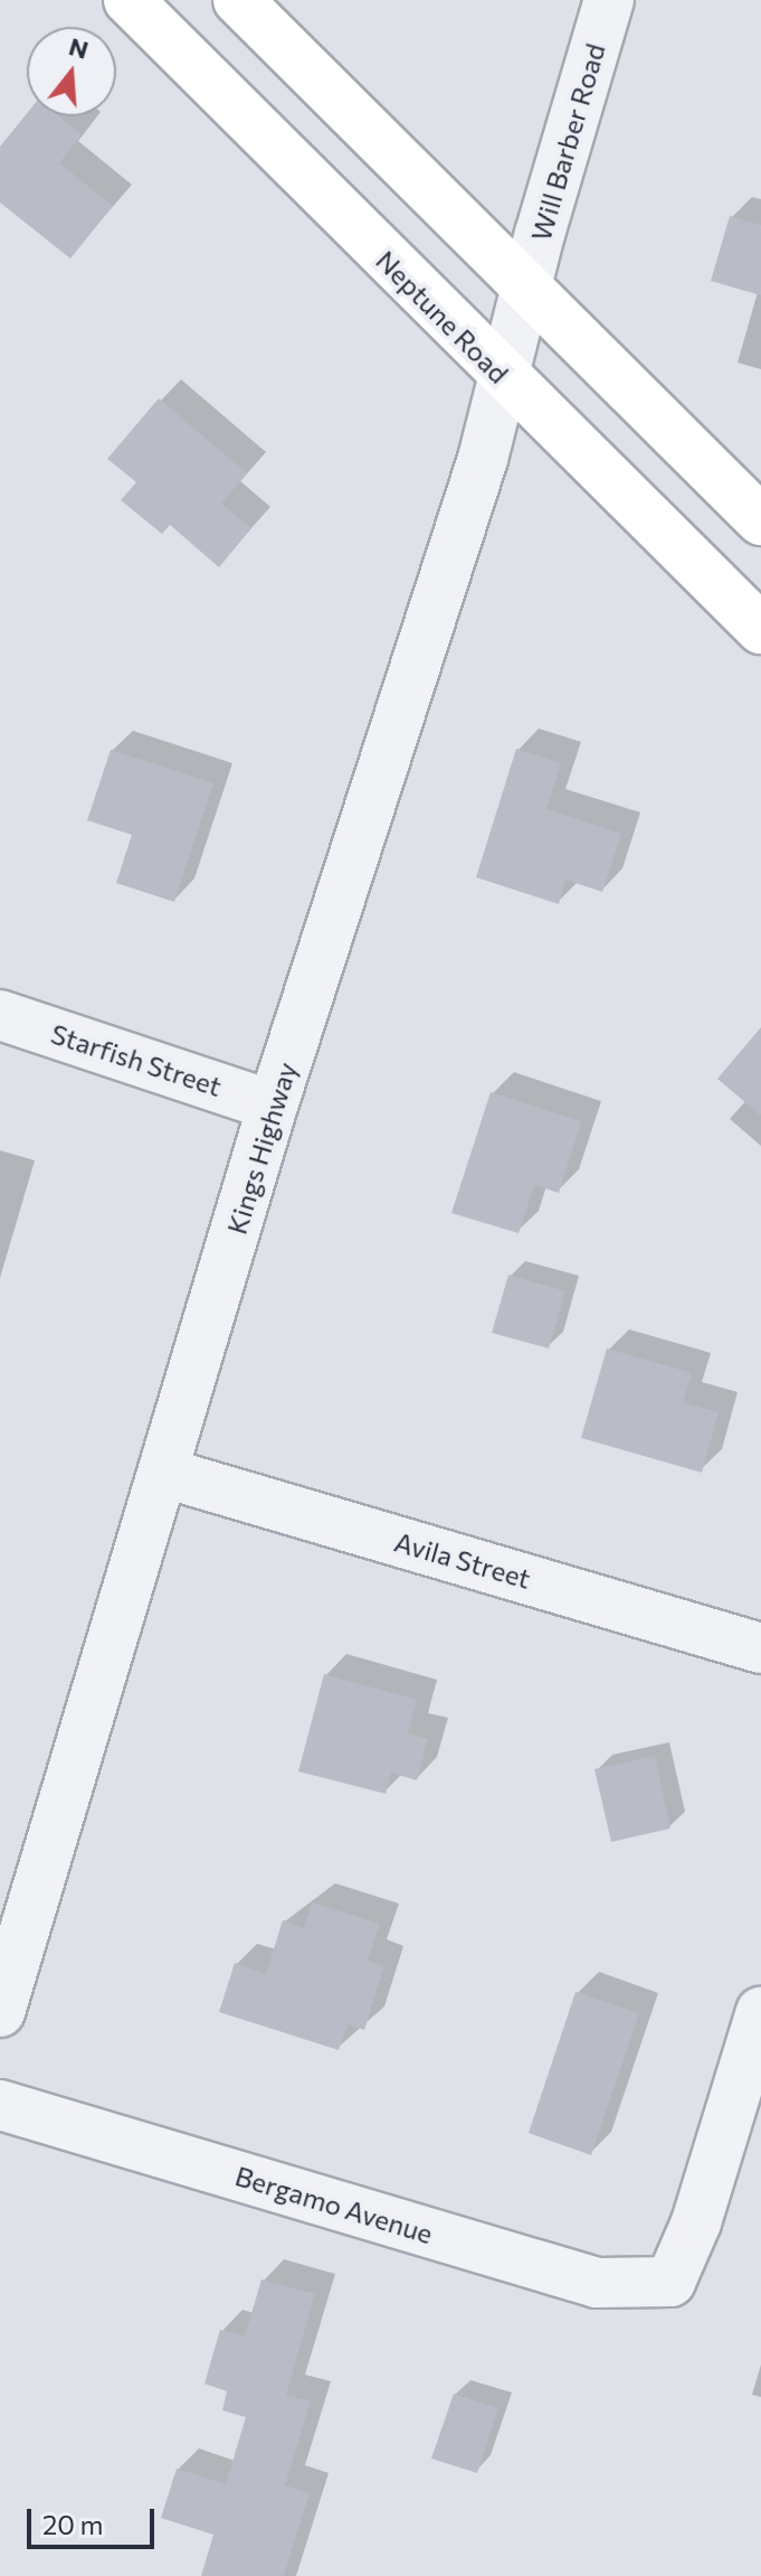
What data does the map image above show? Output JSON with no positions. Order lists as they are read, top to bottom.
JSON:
{
  "streets": {
    "main road": ["Neptune Road"],
    "street": [
      "Will Barber Road",
      "Starfish Street",
      "Kings Highway",
      "Avila Street",
      "Bergamo Avenue"
    ]
  },
  "crossings": [
    ["Will Barber Road", "Kings Highway"],
    ["Neptune Road", "Kings Highway"],
    ["Starfish Street", "Kings Highway"],
    ["Kings Highway", "Avila Street"]
  ],
  "scale_bar": "20 m",
  "north": "top"
}
